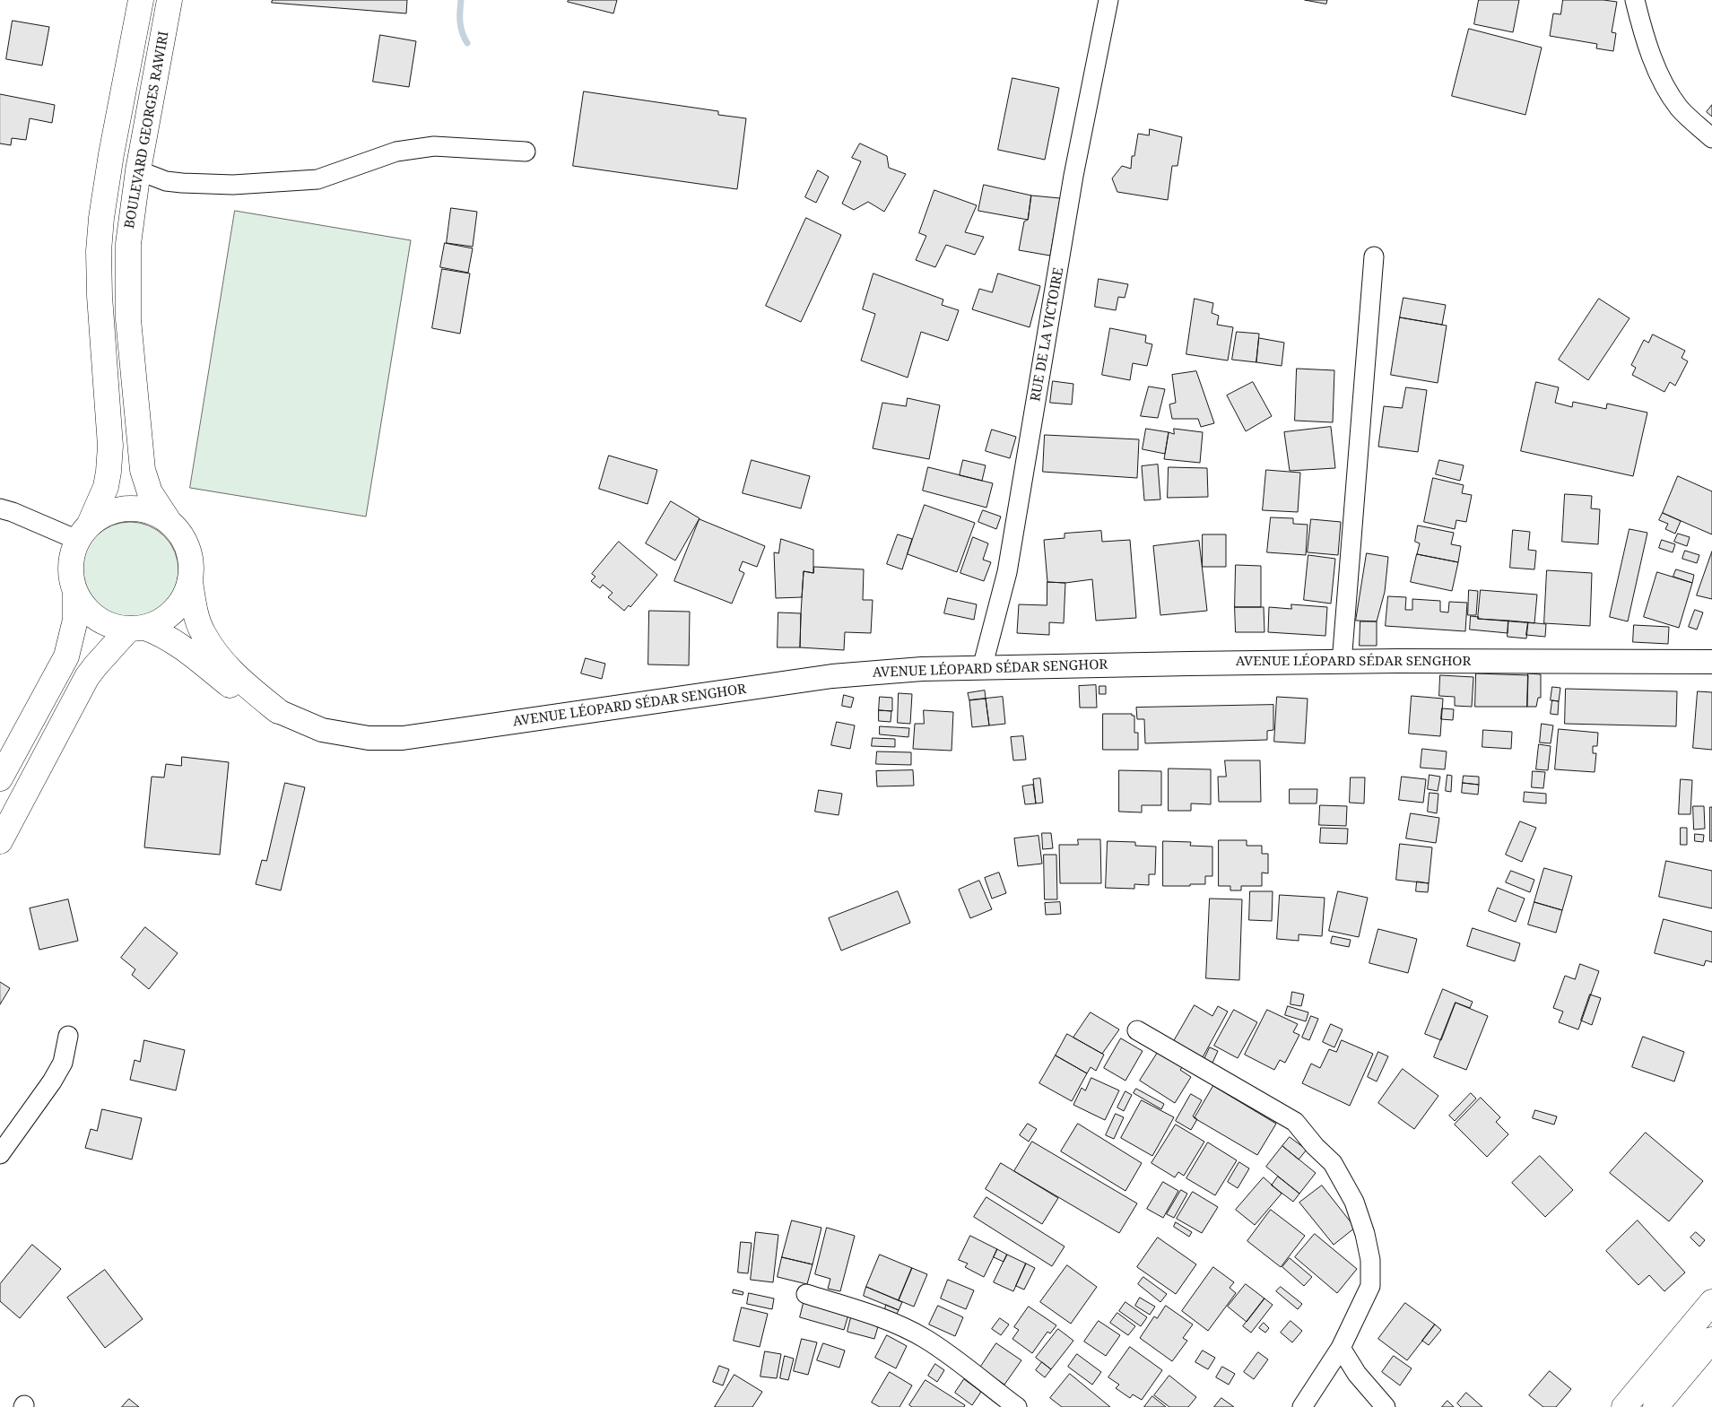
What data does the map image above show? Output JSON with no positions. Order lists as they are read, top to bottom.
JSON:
{
  "streets": {
    "main road": ["BOULEVARD GEORGES RAWIRI"],
    "street": ["RUE DE LA VICTOIRE", "AVENUE LÉOPARD SÉDAR SENGHOR"]
  },
  "crossings": [
    ["RUE DE LA VICTOIRE", "AVENUE LÉOPARD SÉDAR SENGHOR"]
  ]
}
